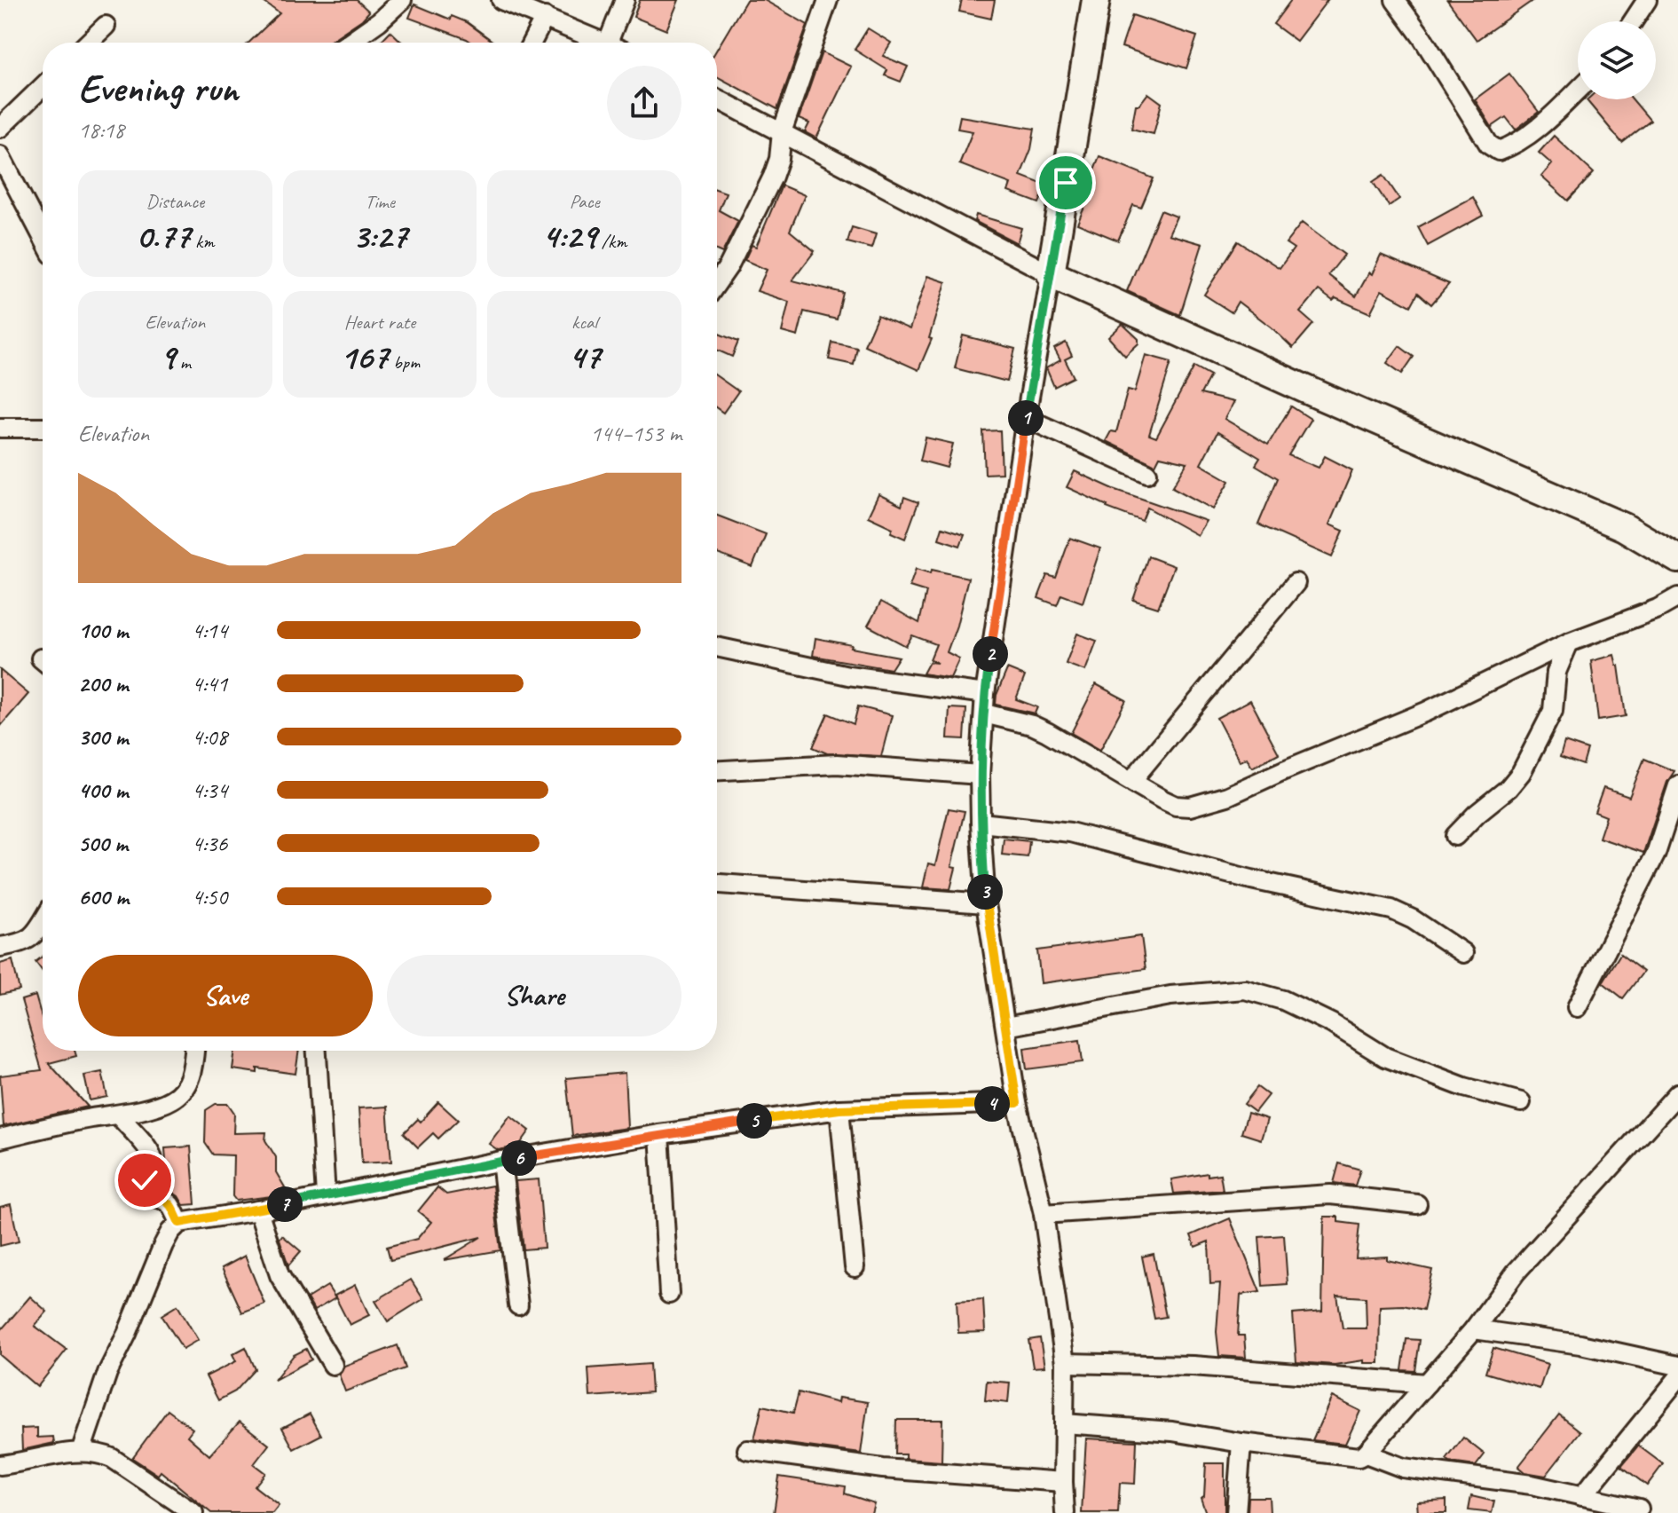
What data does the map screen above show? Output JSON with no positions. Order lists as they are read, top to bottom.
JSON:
{
  "page": {
    "heading": ["Evening run", "18:18"],
    "stats": [
      ["Distance", "0.77 km"],
      ["Time", "3:27"],
      ["Pace", "4:29 /km"],
      ["Elevation", "9 m"],
      ["Heart rate", "167 bpm"],
      ["kcal", "47"]
    ],
    "pins": [
      "1",
      "2",
      "3",
      "4",
      "5",
      "6",
      "7"
    ],
    "chart": ["Elevation", "144–153 m"],
    "list": [
      {
        "name": "100 m",
        "note": "4:14"
      },
      {
        "name": "200 m",
        "note": "4:41"
      },
      {
        "name": "300 m",
        "note": "4:08"
      },
      {
        "name": "400 m",
        "note": "4:34"
      },
      {
        "name": "500 m",
        "note": "4:36"
      },
      {
        "name": "600 m",
        "note": "4:50"
      }
    ],
    "buttons": ["Save", "Share"]
  }
}
